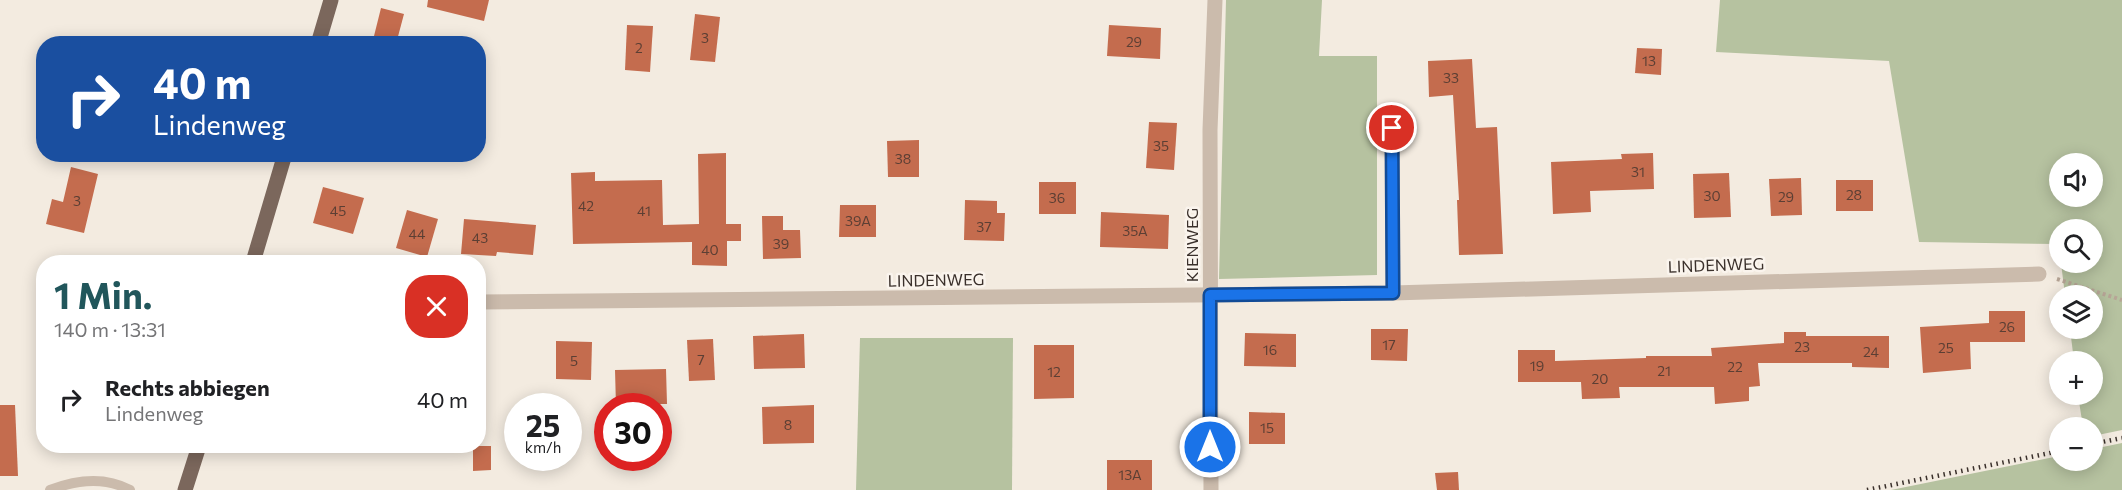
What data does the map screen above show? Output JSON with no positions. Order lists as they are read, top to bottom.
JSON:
{
  "streets": {
    "street": ["KIENWEG", "LINDENWEG"]
  },
  "crossings": [
    ["KIENWEG", "LINDENWEG"]
  ],
  "house_numbers": [
    "3",
    "29",
    "2",
    "13",
    "33",
    "35",
    "38",
    "31",
    "28",
    "30",
    "29",
    "36",
    "3",
    "42",
    "45",
    "41",
    "39A",
    "37",
    "35A",
    "44",
    "43",
    "39",
    "40",
    "26",
    "17",
    "23",
    "25",
    "16",
    "24",
    "7",
    "5",
    "19",
    "22",
    "21",
    "12",
    "20",
    "8",
    "15",
    "13A"
  ],
  "page": {
    "turn": ["40 m", "Lindenweg"],
    "map_buttons": ["+", "−"],
    "heading": ["1 Min.", "140 m · 13:31"],
    "list": [
      {
        "name": "Rechts abbiegen",
        "note": "Lindenweg",
        "value": "40 m"
      }
    ],
    "speed": "25 km/h",
    "limit": "30"
  }
}
